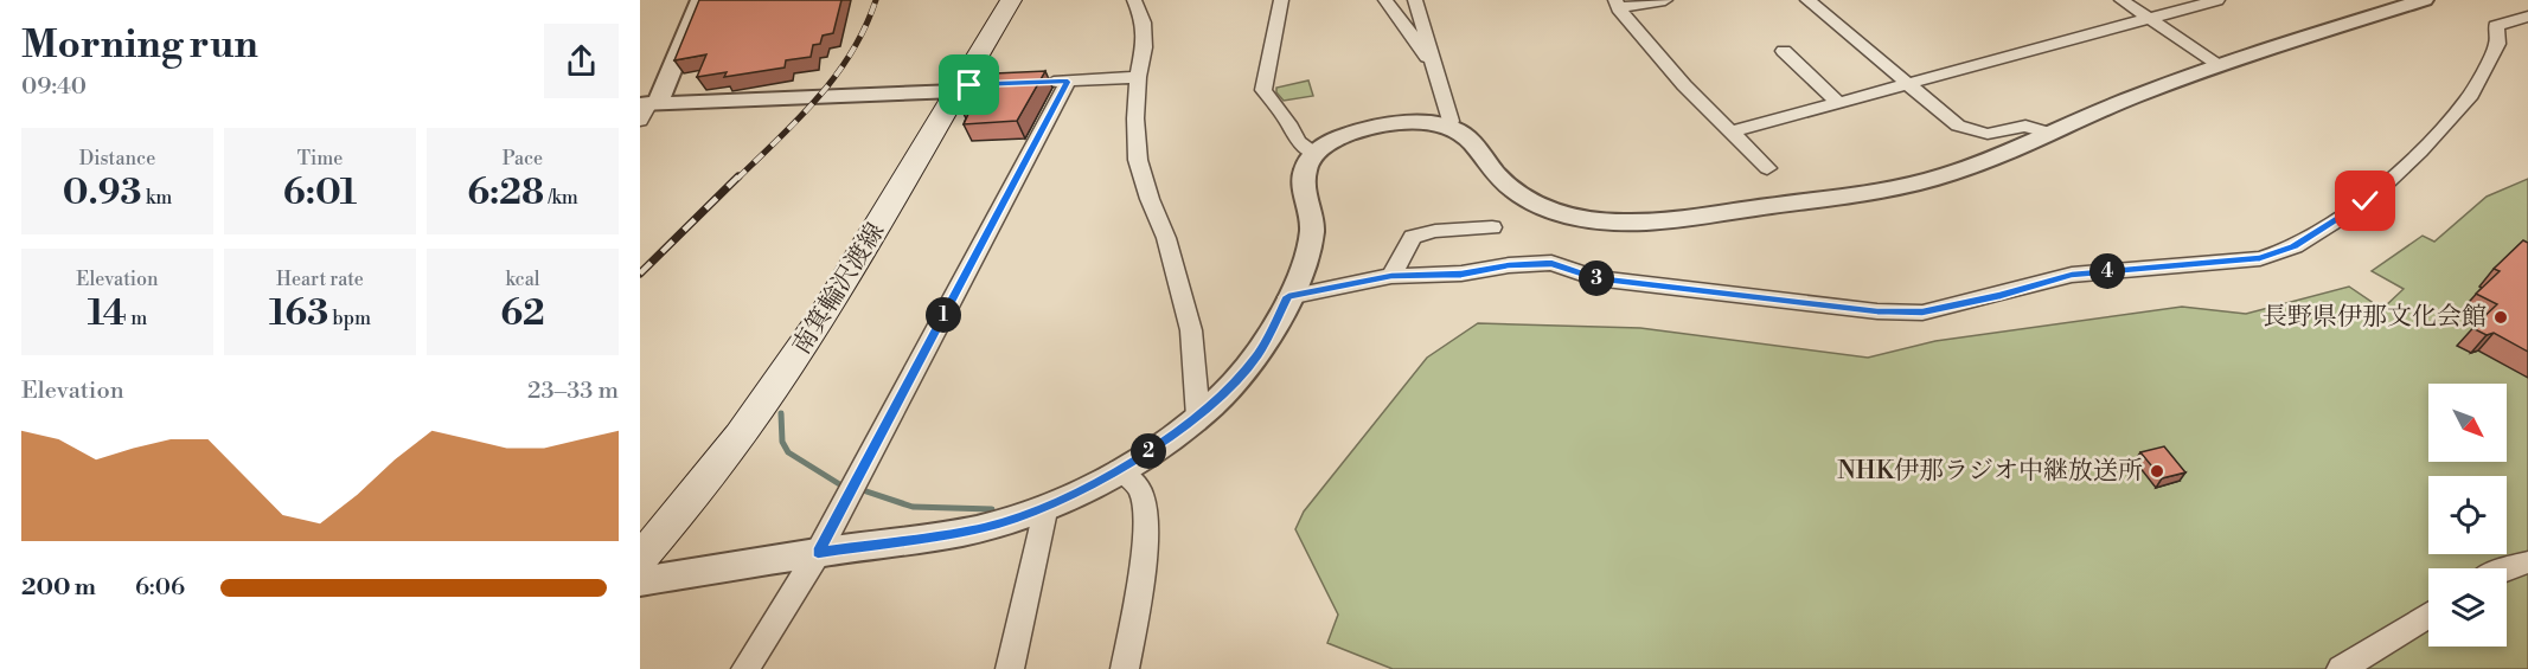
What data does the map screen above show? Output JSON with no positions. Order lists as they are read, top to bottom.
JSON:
{
  "streets": {
    "main road": ["南箕輪沢渡線"]
  },
  "places": ["長野県伊那文化会館", "NHK伊那ラジオ中継放送所"],
  "north": "bottom right",
  "page": {
    "heading": ["Morning run", "09:40"],
    "stats": [
      ["Distance", "0.93 km"],
      ["Time", "6:01"],
      ["Pace", "6:28 /km"],
      ["Elevation", "14 m"],
      ["Heart rate", "163 bpm"],
      ["kcal", "62"]
    ],
    "pins": [
      "4",
      "3",
      "1",
      "2"
    ],
    "chart": ["Elevation", "23–33 m"],
    "list": [
      {
        "name": "200 m",
        "note": "6:06"
      }
    ]
  }
}
